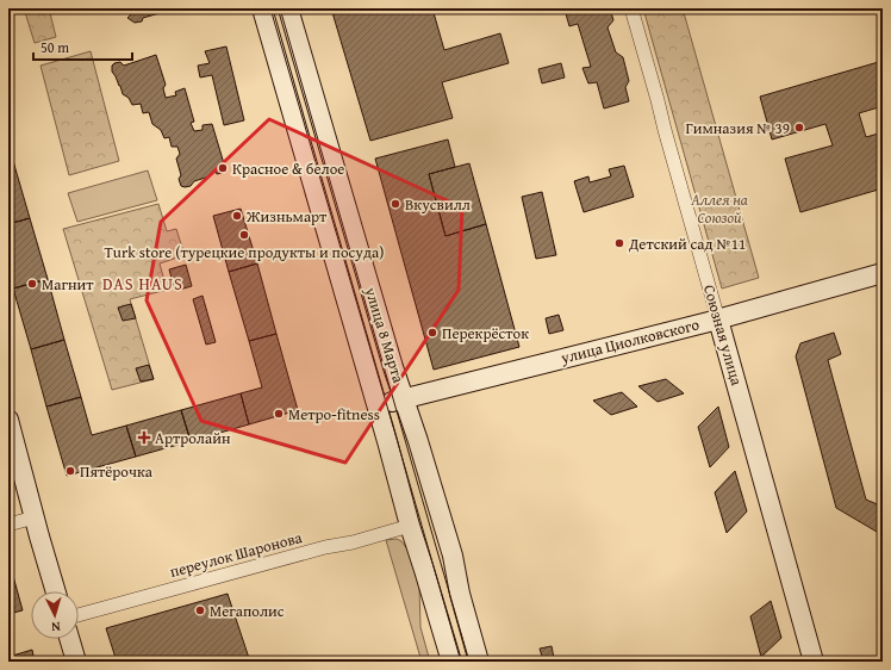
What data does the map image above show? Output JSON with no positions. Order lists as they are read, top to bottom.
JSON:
{
  "streets": {
    "main road": ["улица 8 Марта", "Союзная улица", "улица Циолковского"],
    "street": ["переулок Шаронова"]
  },
  "crossings": [
    ["улица 8 Марта", "улица Циолковского"],
    ["улица 8 Марта", "переулок Шаронова"],
    ["Союзная улица", "улица Циолковского"]
  ],
  "districts": ["DAS HAUS"],
  "parks": ["Аллея на Союзой"],
  "places": {
    "other": [
      "Гимназия № 39",
      "Красное & белое",
      "Вкусвилл",
      "Жизньмарт",
      "Turk store (турецкие продукты и посуда)",
      "Детский сад №11",
      "Магнит",
      "Перекрёсток",
      "Метро-fitness",
      "Пятёрочка",
      "Мегаполис"
    ],
    "health": ["Артролайн"]
  },
  "scale_bar": "50 m",
  "north": "bottom"
}
